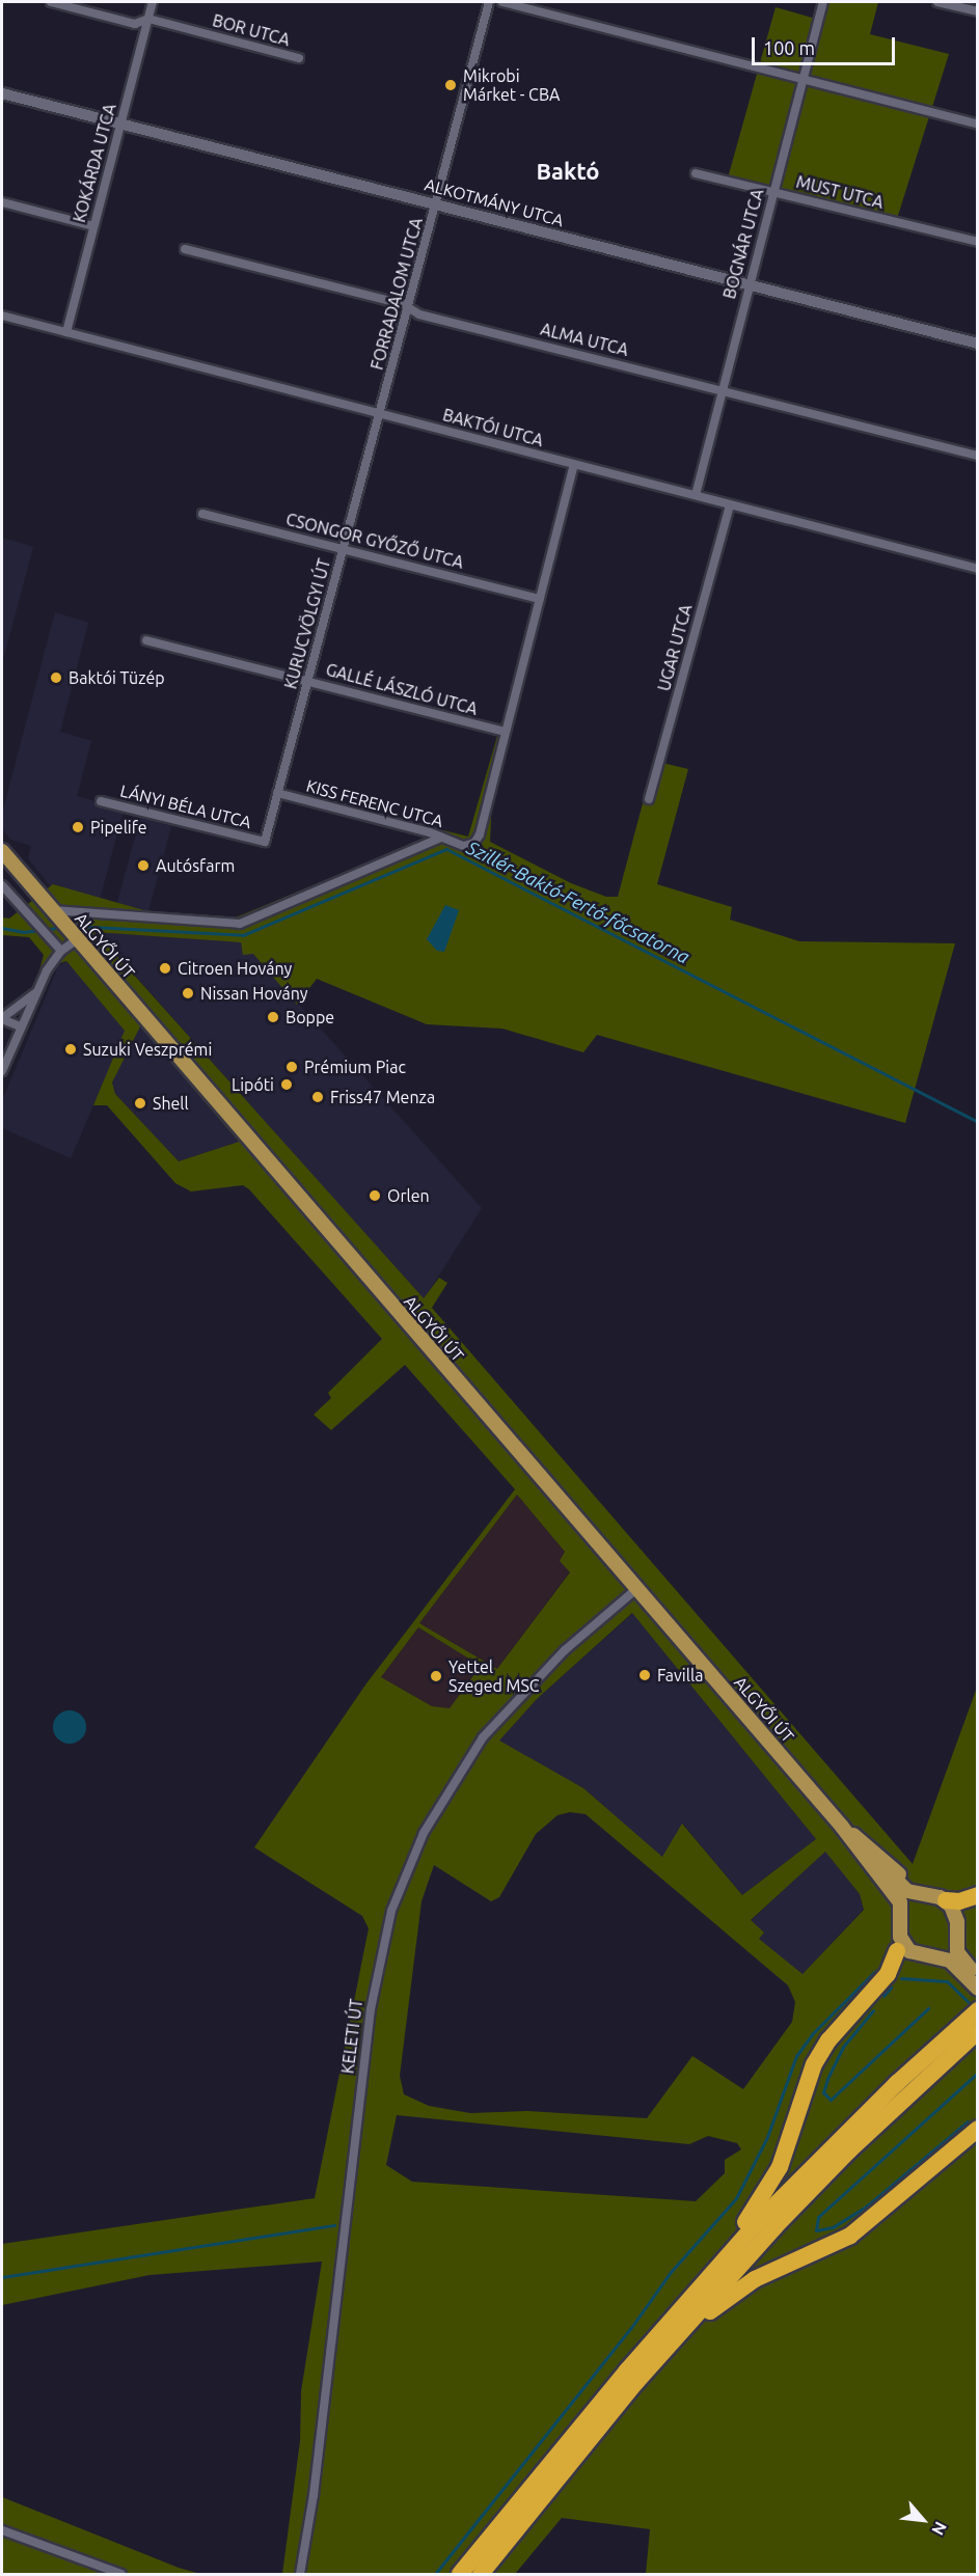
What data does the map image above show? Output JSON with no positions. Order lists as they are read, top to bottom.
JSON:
{
  "streets": {
    "main road": ["ALGYŐI ÚT"],
    "street": [
      "BOR UTCA",
      "KOKÁRDA UTCA",
      "MUST UTCA",
      "ALKOTMÁNY UTCA",
      "BOGNÁR UTCA",
      "FORRADALOM UTCA",
      "ALMA UTCA",
      "BAKTÓI UTCA",
      "CSONGOR GYŐZŐ UTCA",
      "KURUCVÖLGYI ÚT",
      "UGAR UTCA",
      "GALLÉ LÁSZLÓ UTCA",
      "KISS FERENC UTCA",
      "LÁNYI BÉLA UTCA",
      "KELETI ÚT"
    ]
  },
  "crossings": [
    ["BOR UTCA", "KOKÁRDA UTCA"],
    ["KOKÁRDA UTCA", "ALKOTMÁNY UTCA"],
    ["KOKÁRDA UTCA", "BAKTÓI UTCA"],
    ["MUST UTCA", "BOGNÁR UTCA"],
    ["ALKOTMÁNY UTCA", "BOGNÁR UTCA"],
    ["ALKOTMÁNY UTCA", "FORRADALOM UTCA"],
    ["BOGNÁR UTCA", "ALMA UTCA"],
    ["BOGNÁR UTCA", "BAKTÓI UTCA"],
    ["FORRADALOM UTCA", "ALMA UTCA"],
    ["FORRADALOM UTCA", "BAKTÓI UTCA"],
    ["FORRADALOM UTCA", "KURUCVÖLGYI ÚT"],
    ["BAKTÓI UTCA", "KURUCVÖLGYI ÚT"],
    ["BAKTÓI UTCA", "UGAR UTCA"],
    ["CSONGOR GYŐZŐ UTCA", "KURUCVÖLGYI ÚT"],
    ["KURUCVÖLGYI ÚT", "GALLÉ LÁSZLÓ UTCA"],
    ["KURUCVÖLGYI ÚT", "KISS FERENC UTCA"],
    ["KURUCVÖLGYI ÚT", "LÁNYI BÉLA UTCA"],
    ["GALLÉ LÁSZLÓ UTCA", "KISS FERENC UTCA"],
    ["ALGYŐI ÚT", "KELETI ÚT"]
  ],
  "districts": ["Baktó"],
  "water": ["Szillér-Baktó-Fertő-főcsatorna"],
  "places": [
    "Mikrobi Márket - CBA",
    "Baktói Tüzép",
    "Pipelife",
    "Autósfarm",
    "Citroen Hovány",
    "Nissan Hovány",
    "Boppe",
    "Suzuki Veszprémi",
    "Prémium Piac",
    "Lipóti",
    "Friss47 Menza",
    "Shell",
    "Orlen",
    "Favilla",
    "Yettel Szeged MSC"
  ],
  "scale_bar": "100 m",
  "north": "bottom right"
}
